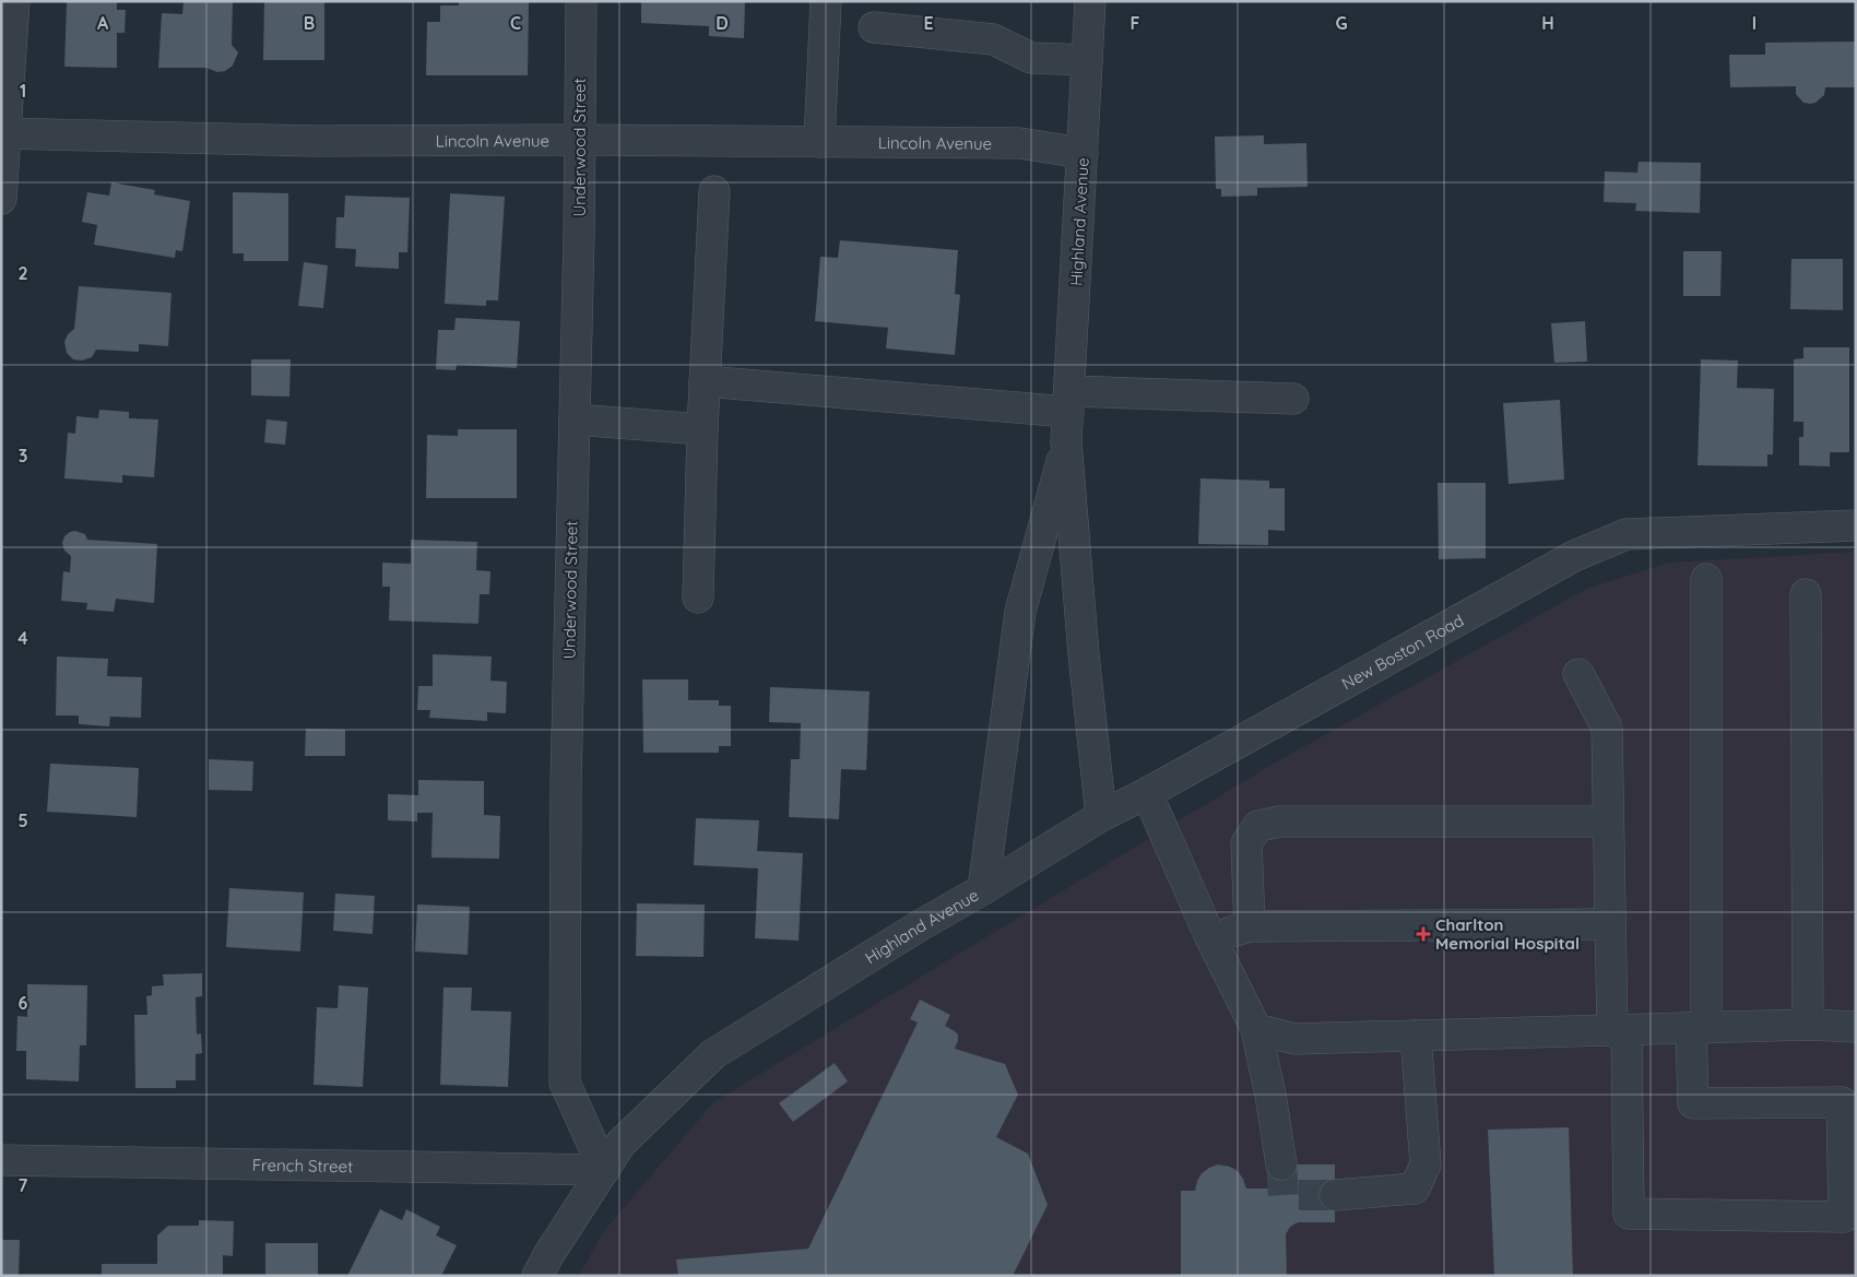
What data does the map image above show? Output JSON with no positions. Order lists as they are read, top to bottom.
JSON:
{
  "streets": {
    "street": [
      "Lincoln Avenue",
      "Underwood Street",
      "Highland Avenue",
      "New Boston Road",
      "French Street"
    ]
  },
  "crossings": [
    ["Lincoln Avenue", "Underwood Street"],
    ["Lincoln Avenue", "Highland Avenue"],
    ["Underwood Street", "Highland Avenue"],
    ["Underwood Street", "French Street"],
    ["Highland Avenue", "New Boston Road"],
    ["Highland Avenue", "French Street"]
  ],
  "places": {
    "health": ["Charlton Memorial Hospital"]
  },
  "grid": {
    "columns": [
      "A",
      "B",
      "C",
      "D",
      "E",
      "F",
      "G",
      "H",
      "I"
    ],
    "rows": [
      "1",
      "2",
      "3",
      "4",
      "5",
      "6",
      "7"
    ]
  }
}
